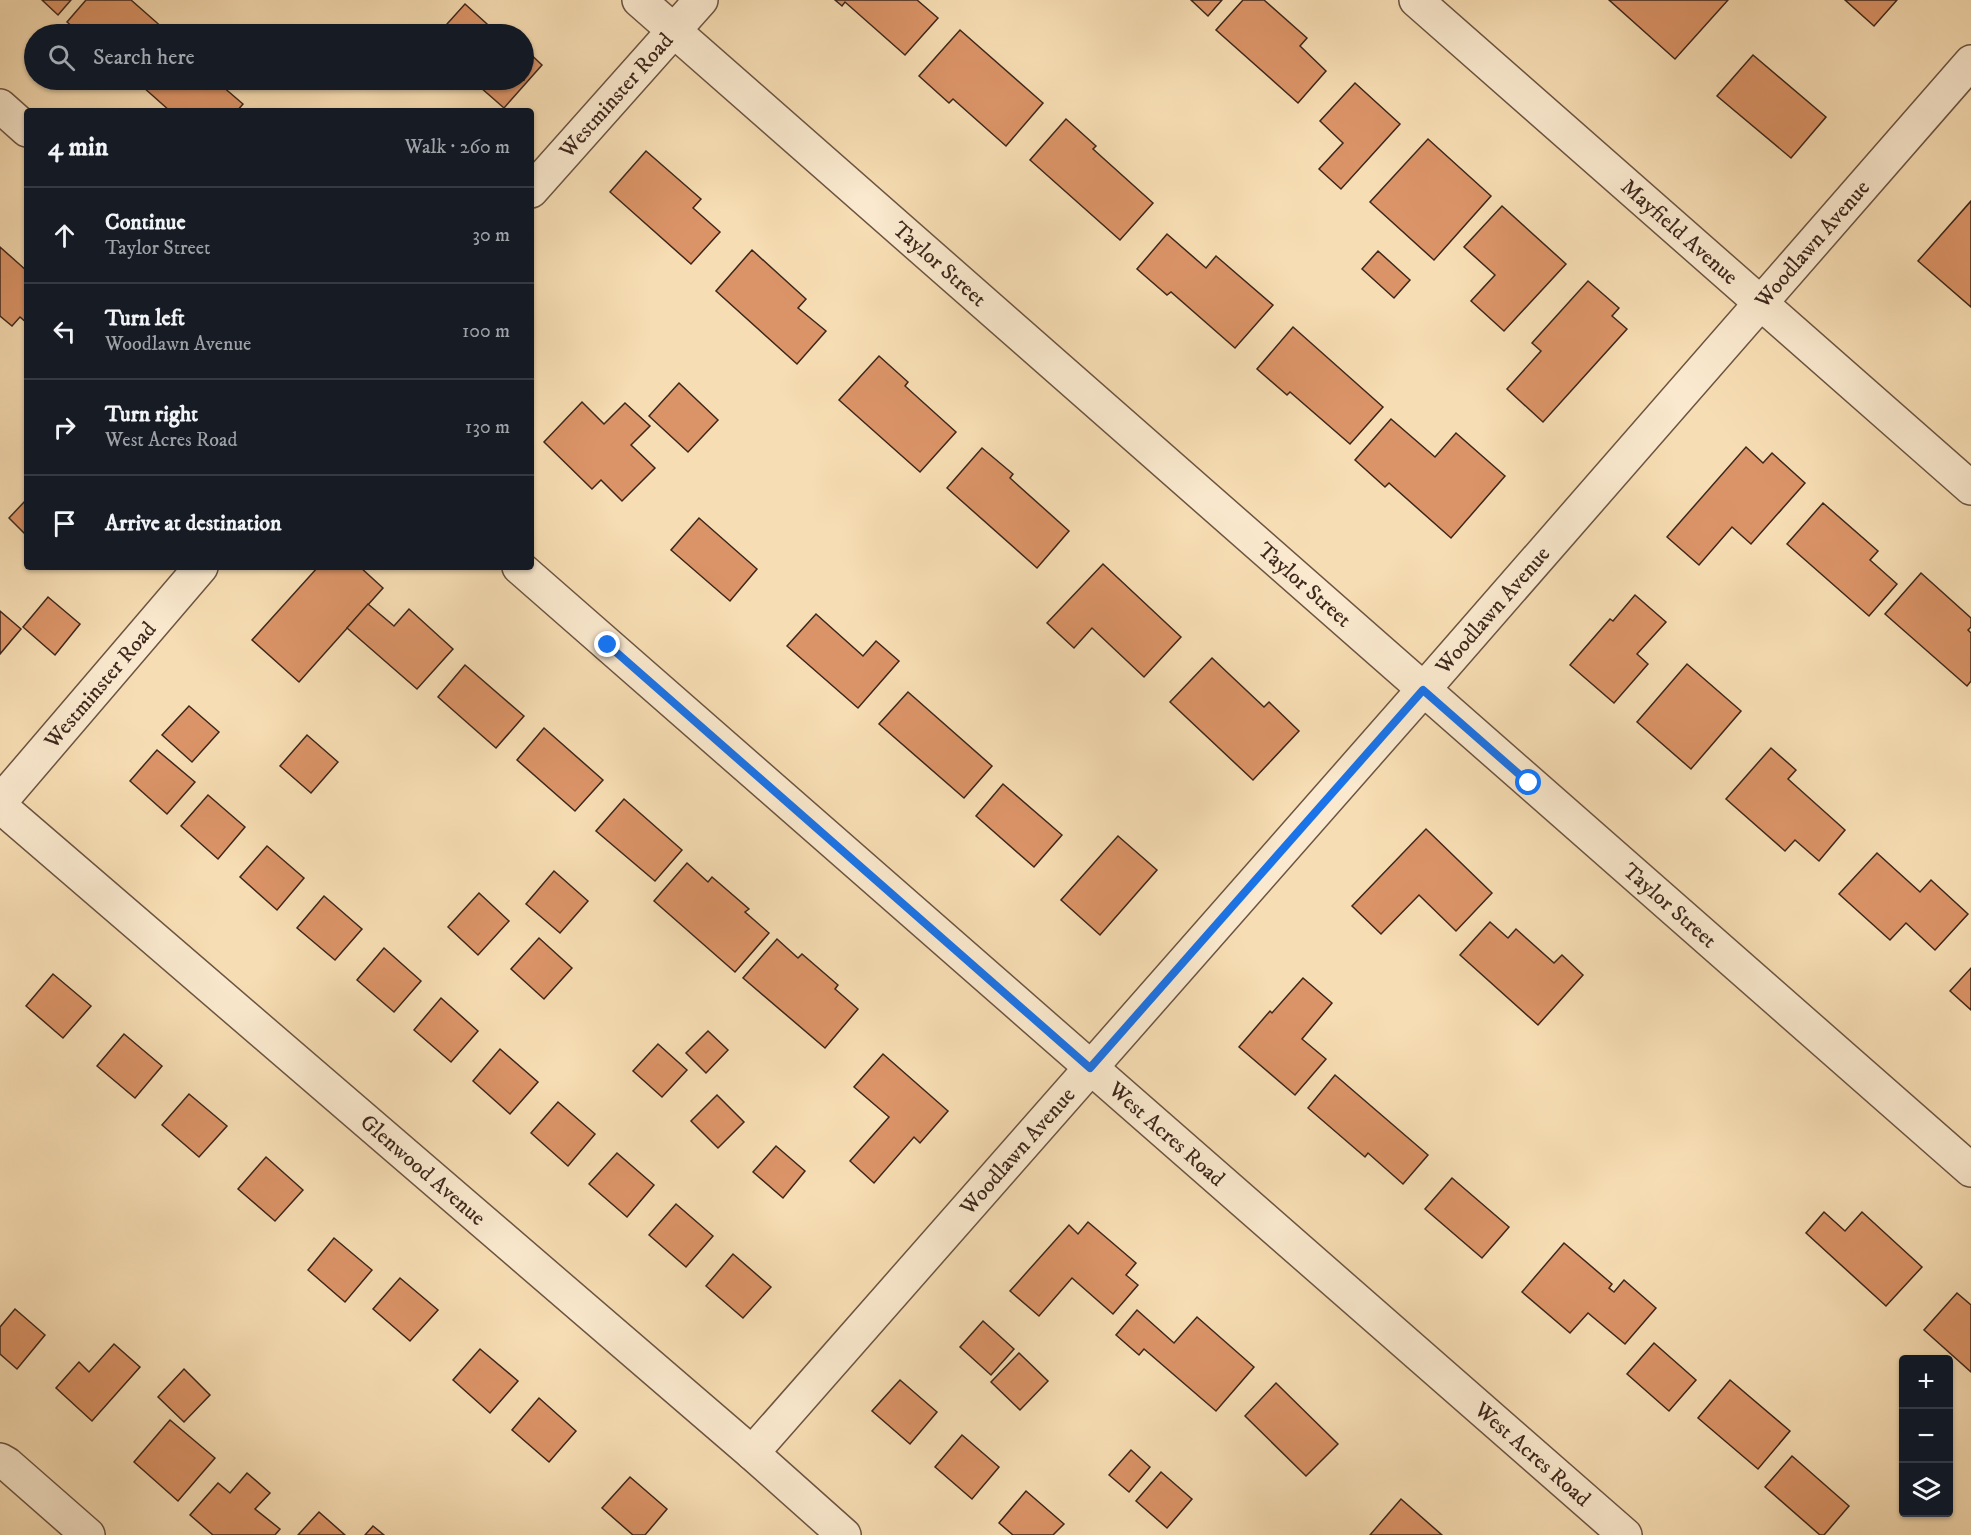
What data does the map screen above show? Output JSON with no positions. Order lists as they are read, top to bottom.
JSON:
{
  "streets": {
    "street": [
      "Westminster Road",
      "Mayfield Avenue",
      "Woodlawn Avenue",
      "Taylor Street",
      "West Acres Road",
      "Glenwood Avenue"
    ]
  },
  "crossings": [
    ["Westminster Road", "Taylor Street"],
    ["Westminster Road", "Glenwood Avenue"],
    ["Mayfield Avenue", "Woodlawn Avenue"],
    ["Woodlawn Avenue", "Taylor Street"],
    ["Woodlawn Avenue", "West Acres Road"],
    ["Woodlawn Avenue", "Glenwood Avenue"]
  ],
  "page": {
    "search": "Search here",
    "heading": ["4 min", "Walk · 260 m"],
    "list": [
      ["Continue", "Taylor Street", "30 m"],
      ["Turn left", "Woodlawn Avenue", "100 m"],
      ["Turn right", "West Acres Road", "130 m"],
      "Arrive at destination"
    ],
    "map_buttons": ["+", "−"]
  }
}
